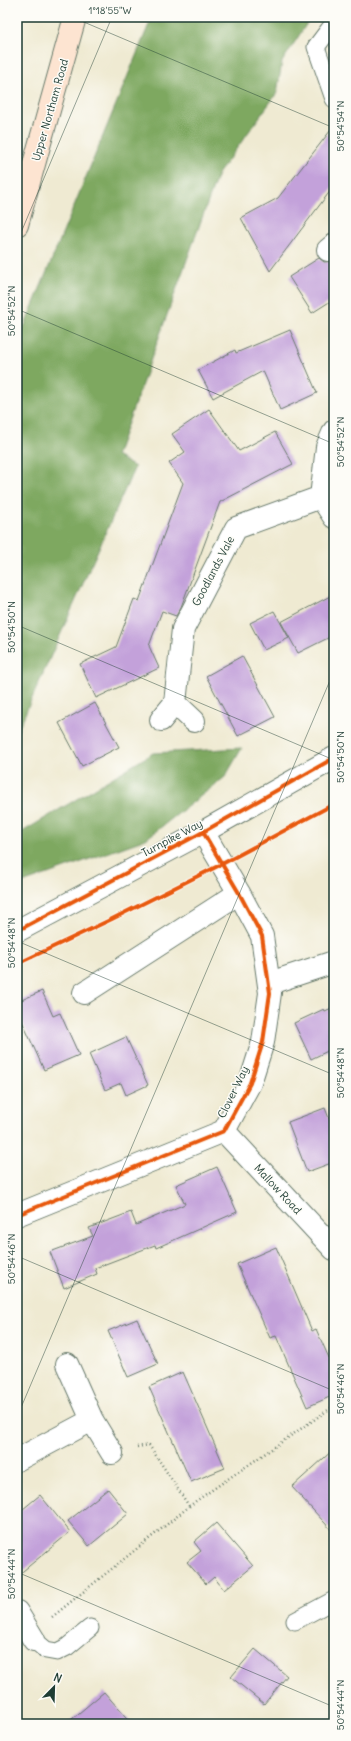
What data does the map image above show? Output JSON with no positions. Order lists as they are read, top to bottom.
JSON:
{
  "streets": {
    "main road": ["Upper Northam Road"],
    "street": [
      "Goodlands Vale",
      "Turnpike Way",
      "Clover Way",
      "Mallow Road"
    ]
  },
  "crossings": [
    ["Turnpike Way", "Clover Way"],
    ["Clover Way", "Mallow Road"]
  ],
  "north": "top right",
  "coordinates": [
    "1°18'55\"W",
    "50°54'54\"N",
    "50°54'52\"N",
    "50°54'50\"N",
    "50°54'48\"N",
    "50°54'46\"N",
    "50°54'44\"N"
  ]
}
